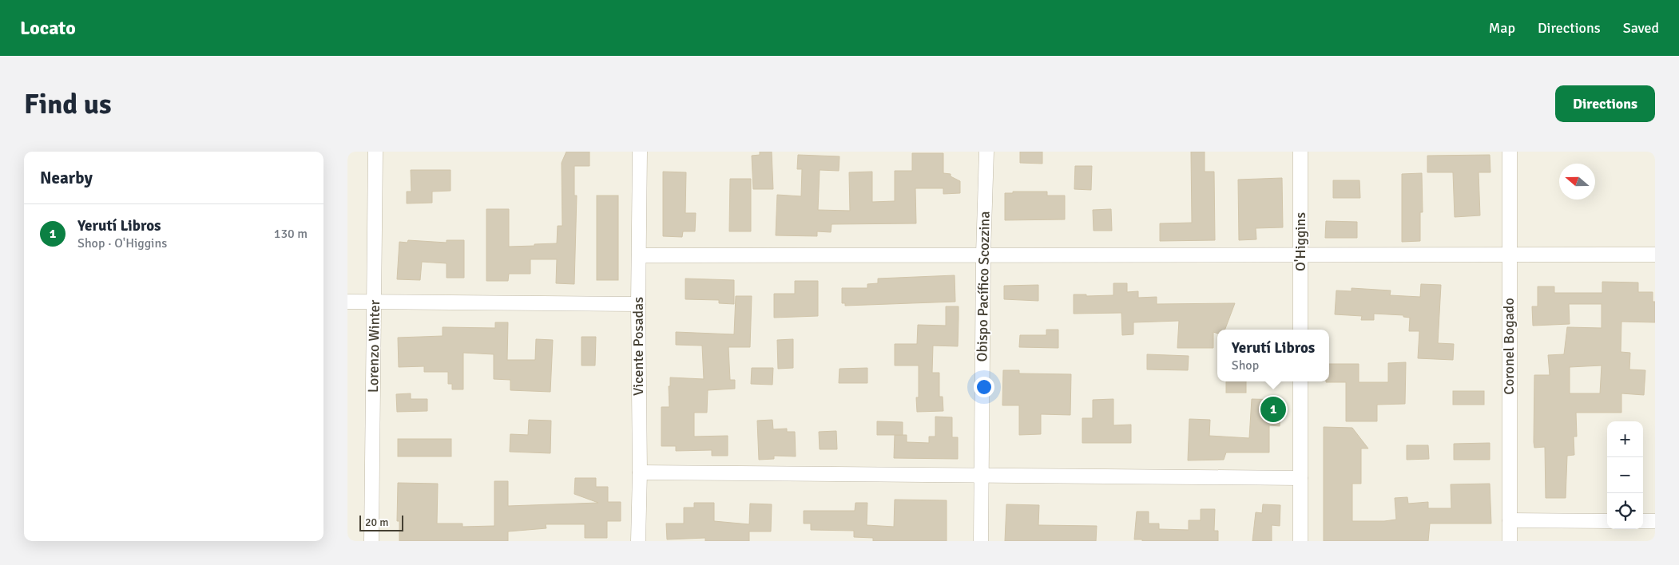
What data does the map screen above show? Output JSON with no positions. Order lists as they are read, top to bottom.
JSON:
{
  "streets": {
    "street": [
      "O'Higgins",
      "Obispo Pacífico Scozzina",
      "Lorenzo Winter",
      "Vicente Posadas",
      "Coronel Bogado"
    ]
  },
  "scale_bar": "20 m",
  "north": "left",
  "page": {
    "header": "Locato",
    "nav": ["Map", "Directions", "Saved"],
    "buttons": "Directions",
    "title": "Find us",
    "heading": "Nearby",
    "list": [
      {
        "mark": "1",
        "name": "Yerutí Libros",
        "note": "Shop · O'Higgins",
        "value": "130 m"
      }
    ],
    "popup": ["Yerutí Libros", "Shop"],
    "pins": "1",
    "map_buttons": ["+", "−"],
    "scale": "20 m"
  }
}
